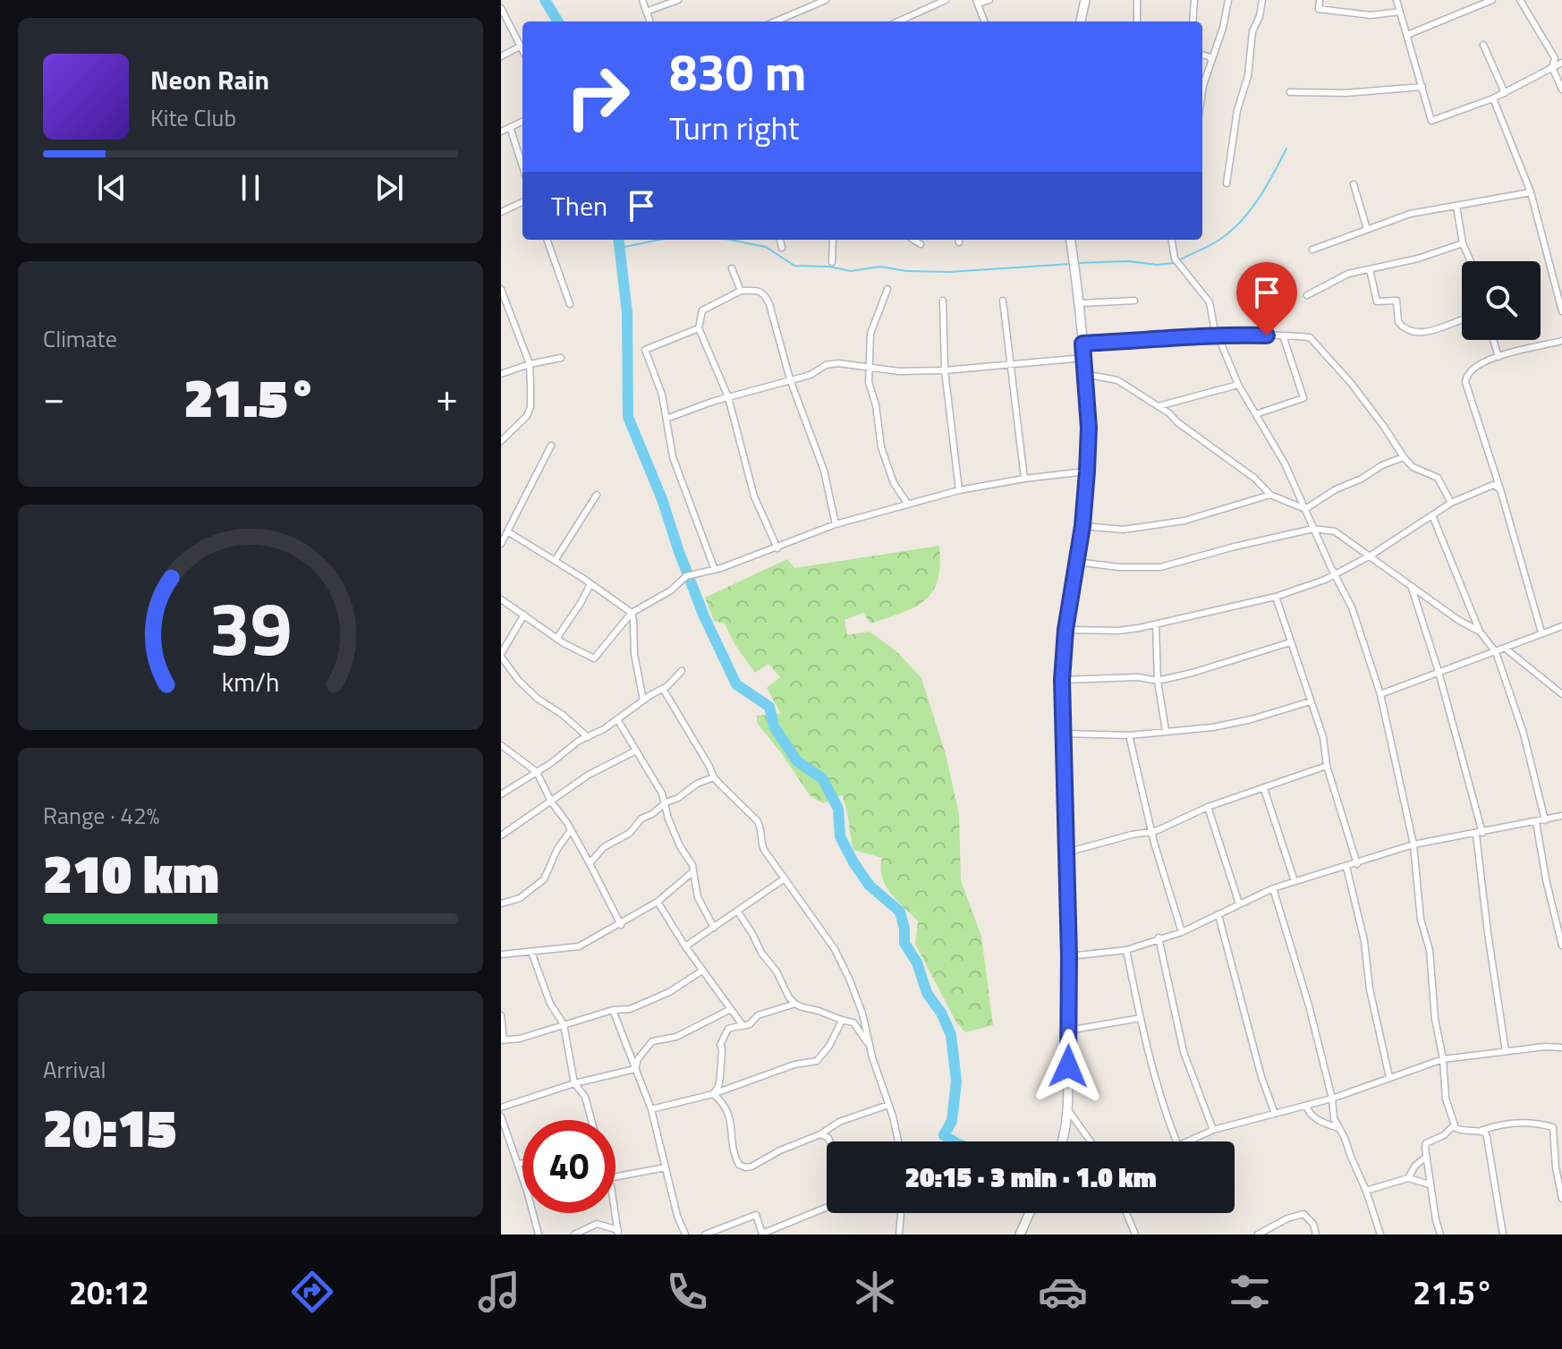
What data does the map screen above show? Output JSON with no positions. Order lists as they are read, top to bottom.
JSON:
{
  "page": {
    "turn": ["830 m", "Turn right"],
    "song": ["Neon Rain", "Kite Club"],
    "then": "Then",
    "tile": [
      "Climate",
      ["Range · 42%", "210 km"],
      ["Arrival", "20:15"]
    ],
    "heat": ["−", "21.5°", "+"],
    "limit": "40",
    "trip": "20:15 · 3 min · 1.0 km",
    "tabs": ["20:12", "21.5°"],
    "gauge": ["39", "km/h"]
  }
}
